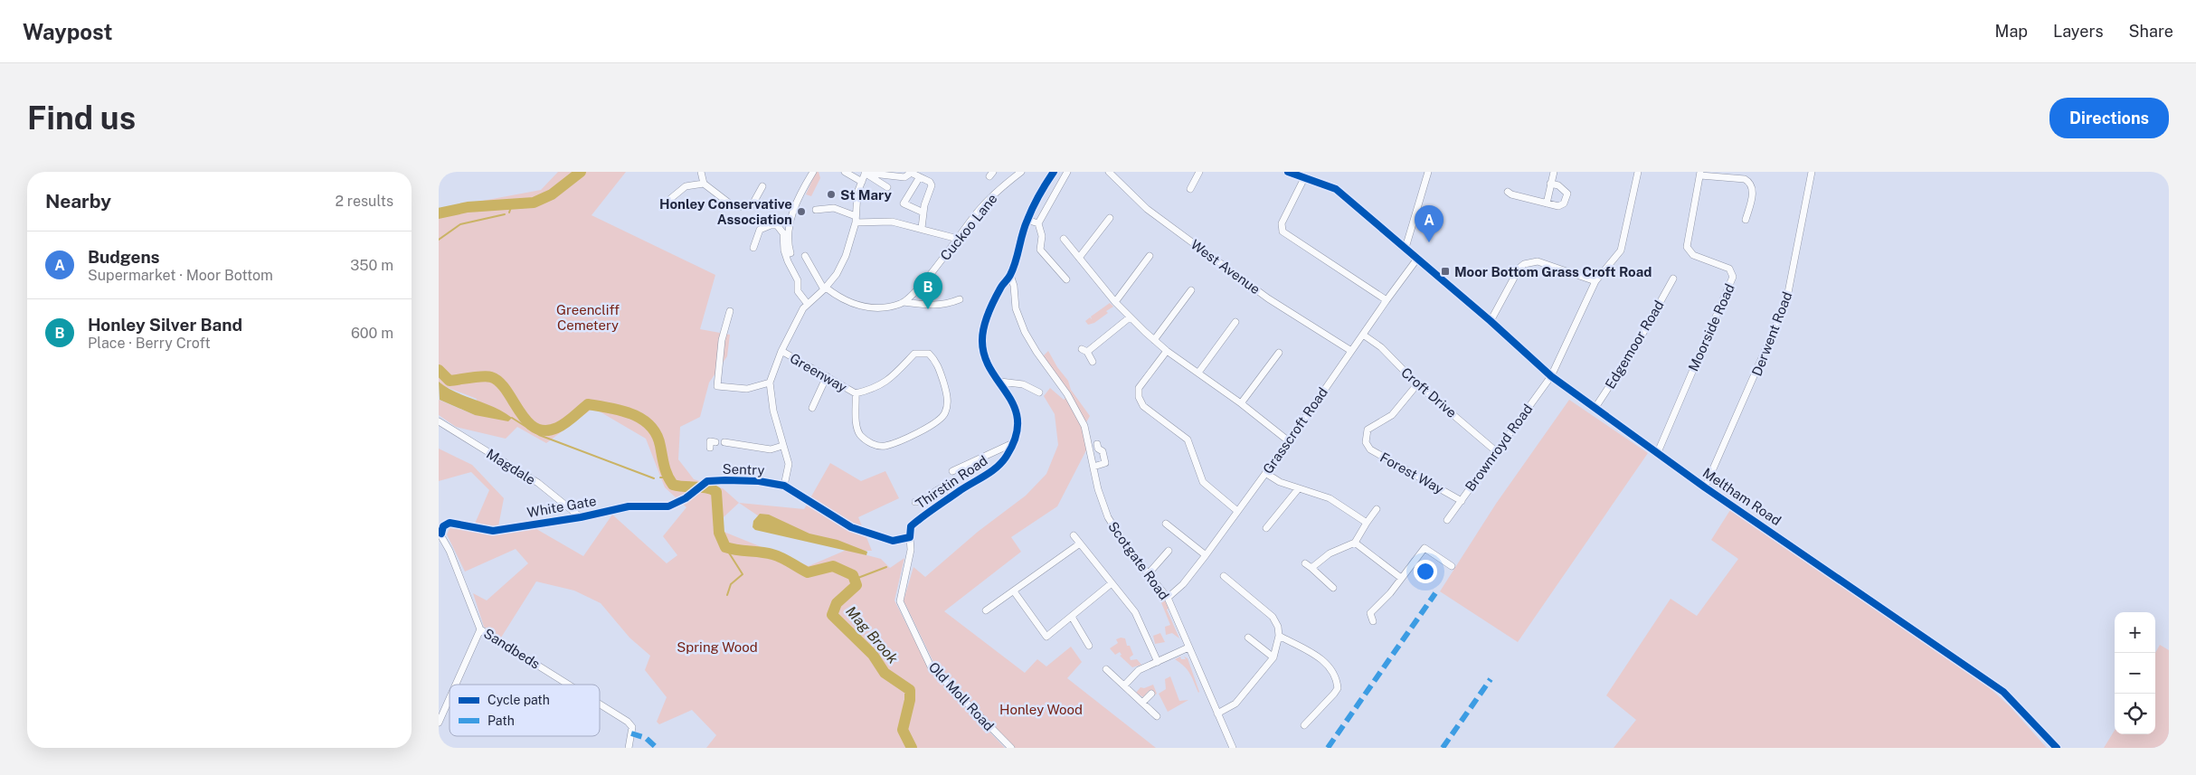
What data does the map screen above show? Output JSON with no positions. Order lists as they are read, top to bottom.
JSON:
{
  "streets": {
    "street": [
      "Cuckoo Lane",
      "West Avenue",
      "Moorside Road",
      "Derwent Road",
      "Edgemoor Road",
      "Greenway",
      "Croft Drive",
      "Grasscroft Road",
      "Brownroyd Road",
      "Magdale",
      "Sentry",
      "Forest Way",
      "Thirstin Road",
      "Meltham Road",
      "White Gate",
      "Scotgate Road",
      "Sandbeds",
      "Old Moll Road"
    ]
  },
  "crossings": [
    ["West Avenue", "Grasscroft Road"],
    ["Moorside Road", "Meltham Road"],
    ["Derwent Road", "Meltham Road"],
    ["Edgemoor Road", "Meltham Road"],
    ["Croft Drive", "Grasscroft Road"],
    ["Croft Drive", "Brownroyd Road"],
    ["Croft Drive", "Forest Way"],
    ["Grasscroft Road", "Meltham Road"],
    ["Grasscroft Road", "Scotgate Road"],
    ["Brownroyd Road", "Forest Way"],
    ["Brownroyd Road", "Meltham Road"],
    ["Magdale", "White Gate"],
    ["Sentry", "White Gate"],
    ["Thirstin Road", "Scotgate Road"],
    ["Thirstin Road", "Old Moll Road"],
    ["White Gate", "Sandbeds"]
  ],
  "water": ["Mag Brook"],
  "parks": ["Greencliff Cemetery", "Spring Wood", "Honley Wood"],
  "places": {
    "other": ["St Mary", "Honley Conservative Association"],
    "transit": ["Moor Bottom Grass Croft Road"]
  },
  "legend": ["Cycle path", "Path"],
  "page": {
    "header": "Waypost",
    "nav": ["Map", "Layers", "Share"],
    "buttons": "Directions",
    "title": "Find us",
    "heading": ["Nearby", "2 results"],
    "pins": ["A", "B"],
    "list": [
      {
        "mark": "A",
        "name": "Budgens",
        "note": "Supermarket · Moor Bottom",
        "value": "350 m"
      },
      {
        "mark": "B",
        "name": "Honley Silver Band",
        "note": "Place · Berry Croft",
        "value": "600 m"
      }
    ],
    "map_buttons": ["+", "−"]
  }
}
